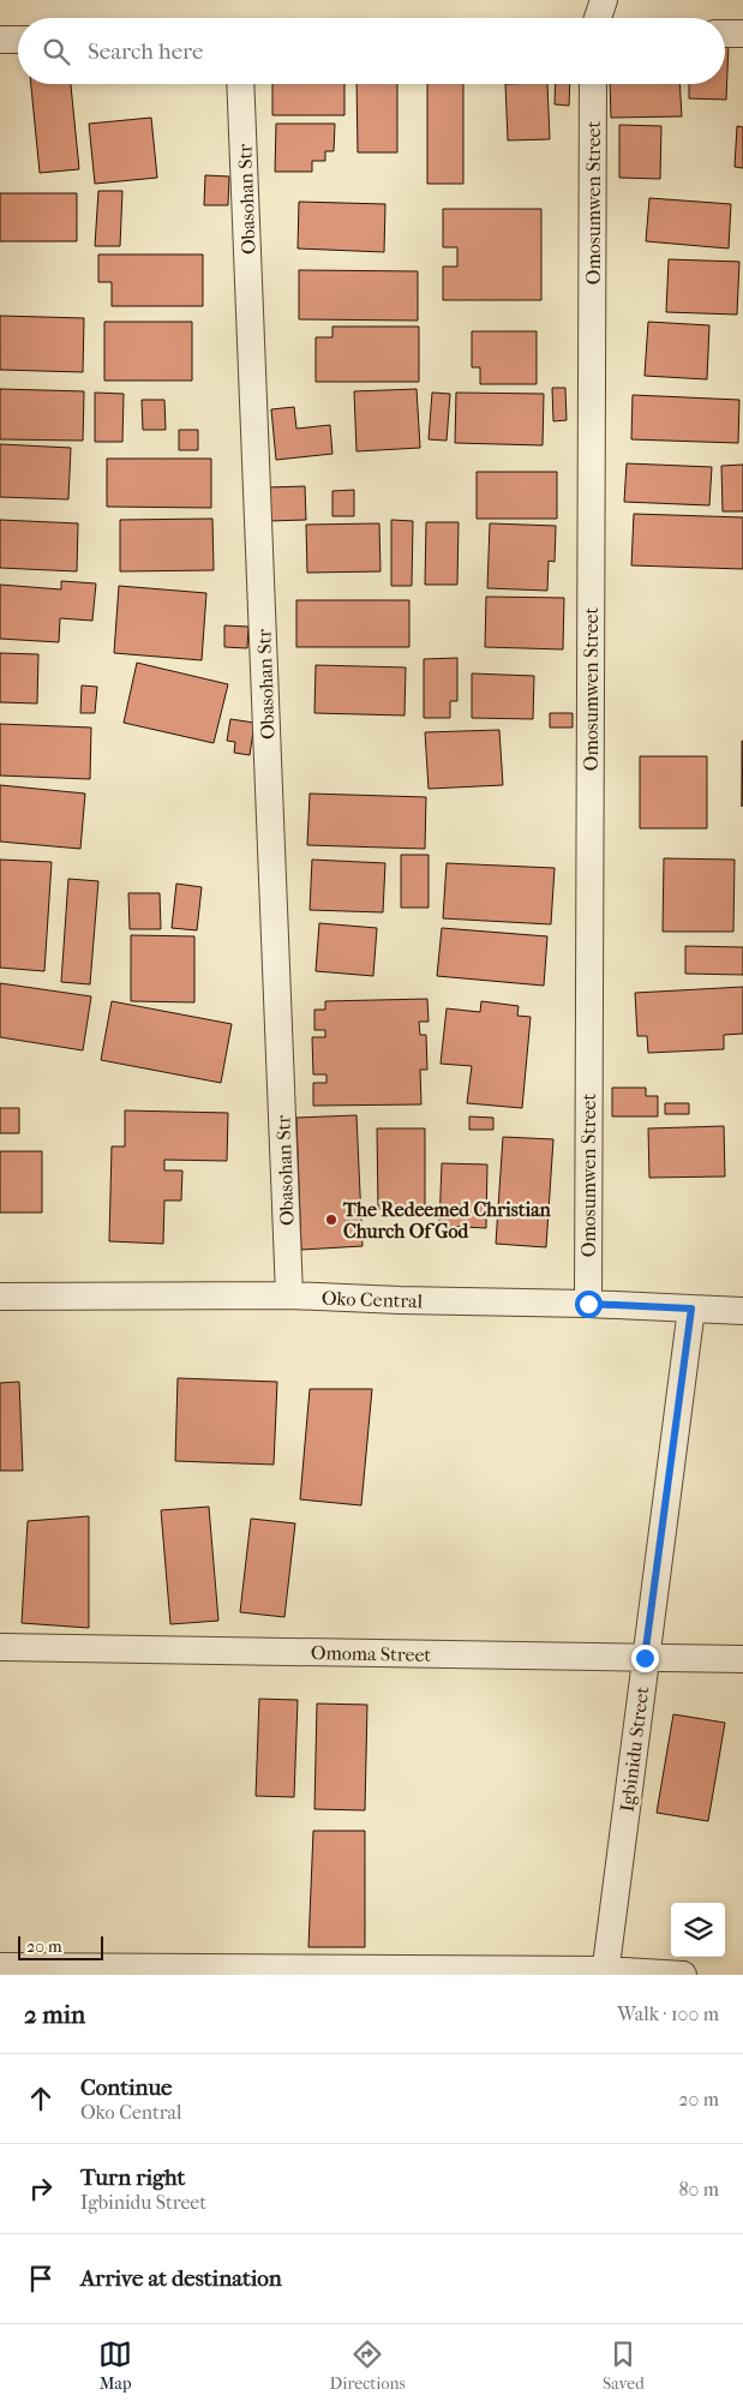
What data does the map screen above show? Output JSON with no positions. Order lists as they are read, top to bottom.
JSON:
{
  "streets": {
    "street": [
      "Obasohan Str",
      "Omosumwen Street",
      "Oko Central",
      "Omoma Street",
      "Igbinidu Street"
    ]
  },
  "crossings": [
    ["Obasohan Str", "Oko Central"],
    ["Omosumwen Street", "Oko Central"],
    ["Oko Central", "Igbinidu Street"],
    ["Omoma Street", "Igbinidu Street"]
  ],
  "places": ["The Redeemed Christian Church Of God"],
  "scale_bar": "20 m",
  "page": {
    "search": "Search here",
    "scale": "20 m",
    "heading": ["2 min", "Walk · 100 m"],
    "list": [
      ["Continue", "Oko Central", "20 m"],
      ["Turn right", "Igbinidu Street", "80 m"],
      "Arrive at destination"
    ],
    "nav": ["Map", "Directions", "Saved"]
  }
}
